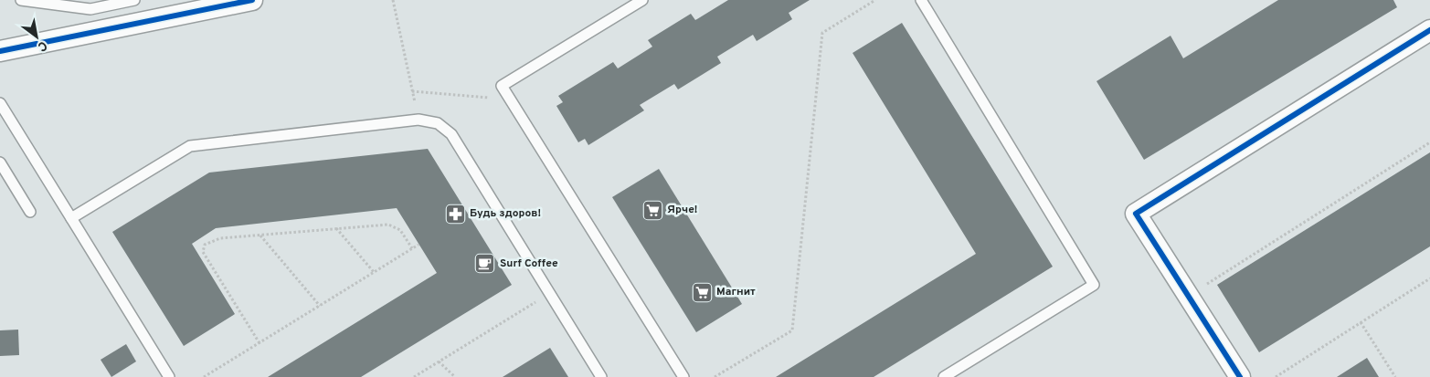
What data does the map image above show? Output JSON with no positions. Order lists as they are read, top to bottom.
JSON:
{
  "places": {
    "supermarket": ["Ярче!", "Магнит"],
    "pharmacy": ["Будь здоров!"],
    "cafe": ["Surf Coffee"]
  },
  "north": "bottom right"
}
